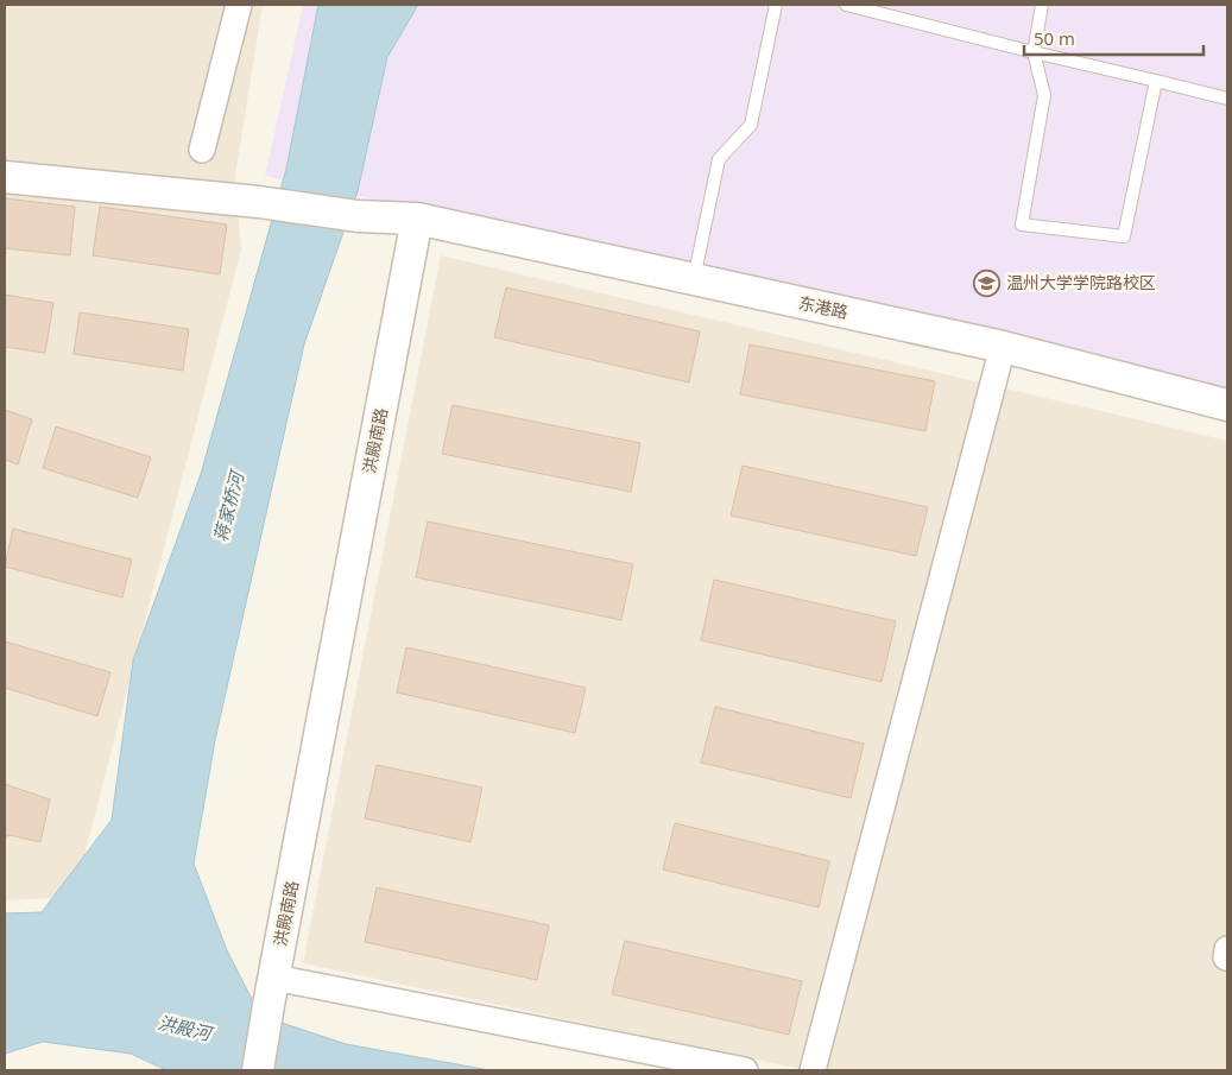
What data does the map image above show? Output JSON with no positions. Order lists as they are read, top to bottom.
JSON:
{
  "streets": {
    "street": ["东港路", "洪殿南路"]
  },
  "crossings": [
    ["东港路", "洪殿南路"]
  ],
  "water": ["蒋家桥河", "洪殿河"],
  "places": {
    "school or university": ["温州大学学院路校区"]
  },
  "scale_bar": "50 m"
}
